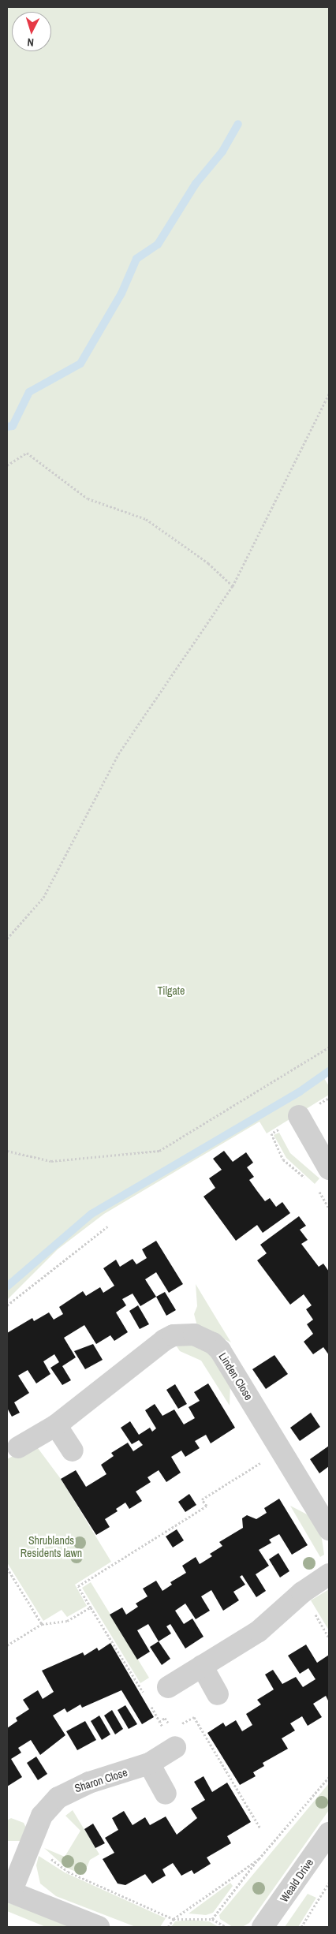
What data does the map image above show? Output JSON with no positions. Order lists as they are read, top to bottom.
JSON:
{
  "streets": {
    "street": ["Linden Close", "Sharon Close", "Weald Drive"]
  },
  "parks": ["Tilgate", "Shrublands Residents lawn"],
  "north": "bottom"
}
